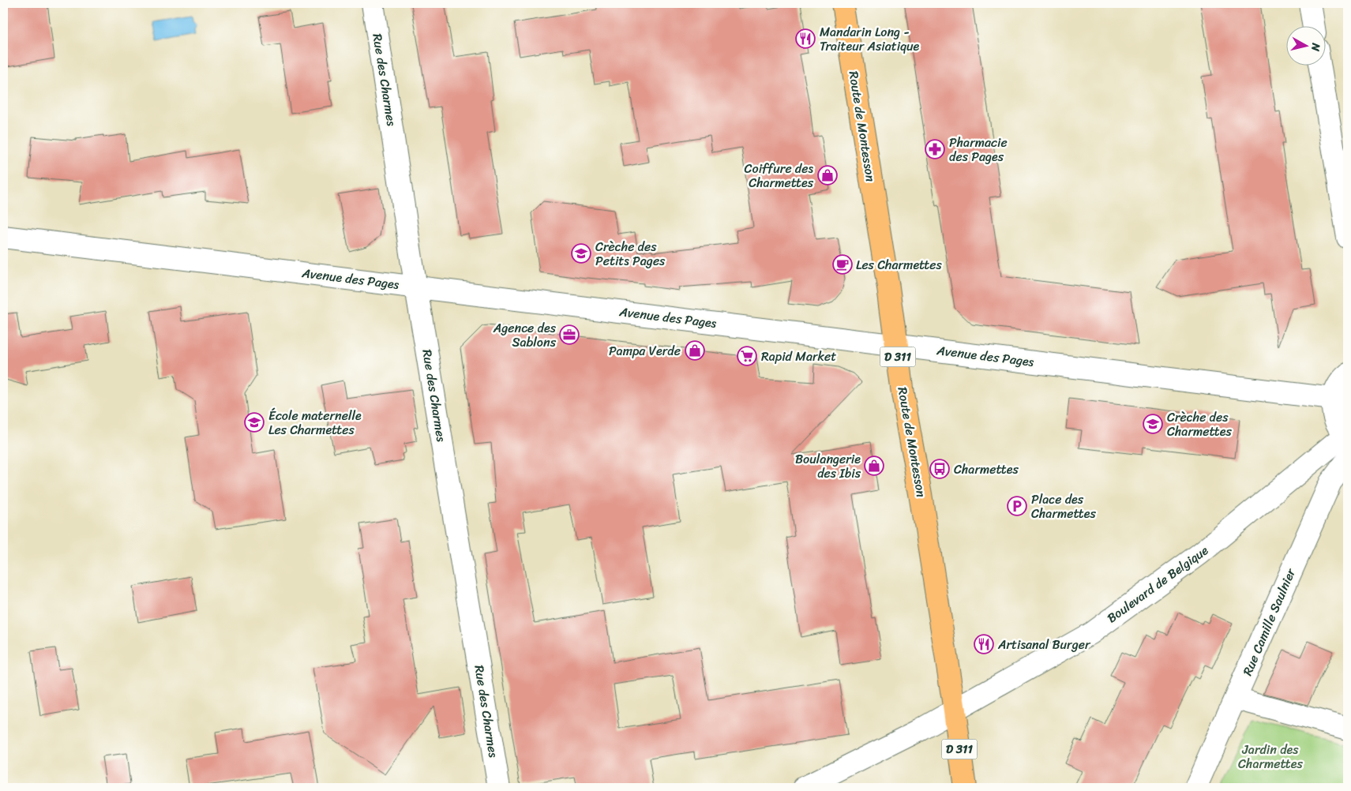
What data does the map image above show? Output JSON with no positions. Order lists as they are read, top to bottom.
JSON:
{
  "streets": {
    "main road": ["Route de Montesson", "D 311"],
    "street": [
      "Rue des Charmes",
      "Avenue des Pages",
      "Boulevard de Belgique",
      "Rue Camille Saulnier"
    ]
  },
  "crossings": [
    ["Rue des Charmes", "Avenue des Pages"],
    ["Route de Montesson", "Avenue des Pages"],
    ["Route de Montesson", "Boulevard de Belgique"]
  ],
  "parks": ["Jardin des Charmettes"],
  "places": {
    "restaurant": ["Mandarin Long - Traiteur Asiatique", "Artisanal Burger"],
    "pharmacy": ["Pharmacie des Pages"],
    "shop": ["Coiffure des Charmettes", "Pampa Verde", "Boulangerie des Ibis"],
    "school or university": ["Crèche des Petits Pages", "École maternelle Les Charmettes", "Crèche des Charmettes"],
    "cafe": ["Les Charmettes"],
    "office": ["Agence des Sablons"],
    "supermarket": ["Rapid Market"],
    "bus stop": ["Charmettes"],
    "parking": ["Place des Charmettes"]
  },
  "north": "right"
}
